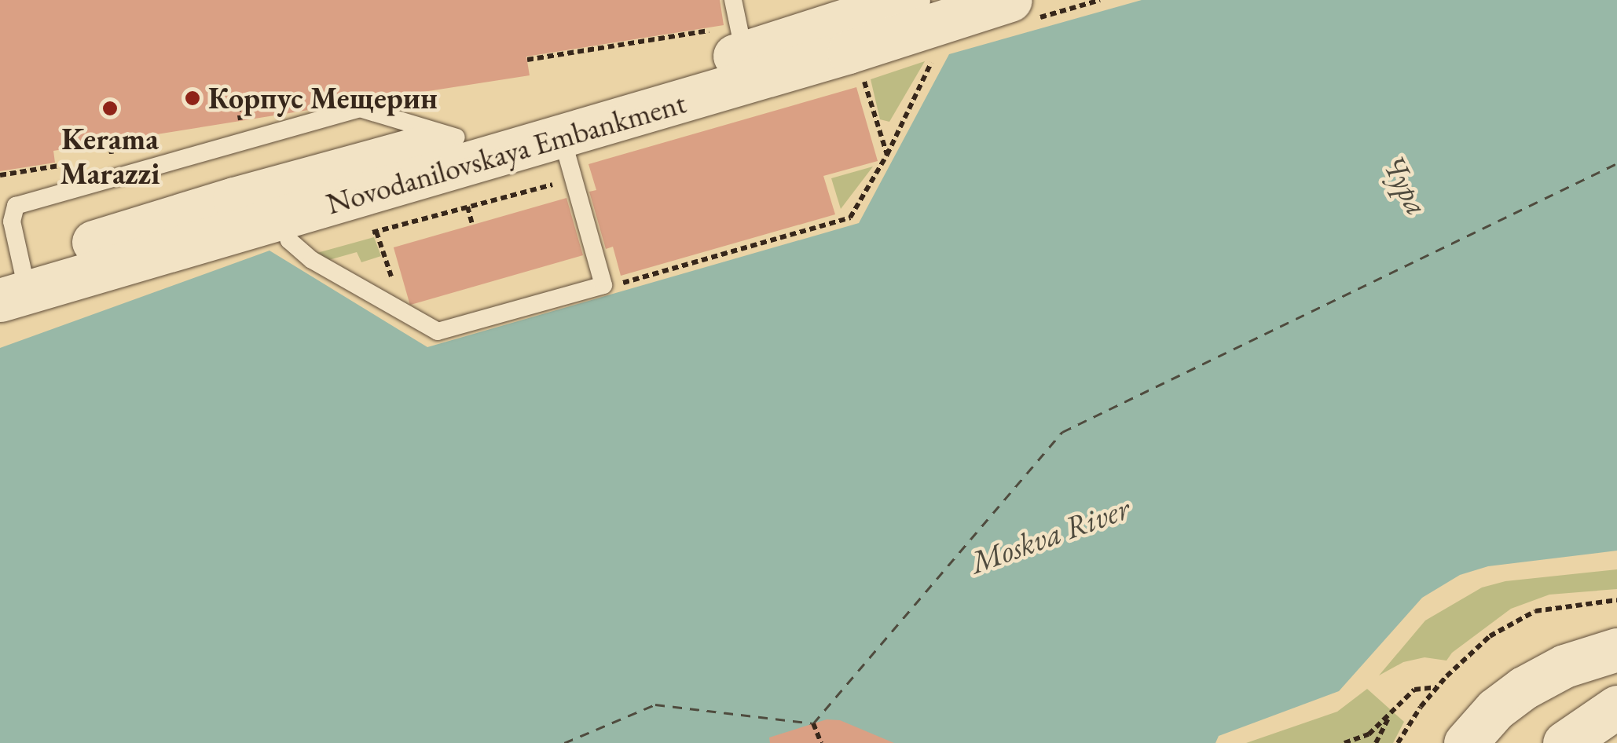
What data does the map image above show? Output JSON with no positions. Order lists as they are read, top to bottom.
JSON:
{
  "streets": {
    "main road": ["Novodanilovskaya Embankment"]
  },
  "water": ["Чура", "Moskva River"],
  "places": ["Корпус Мещерин", "Kerama Marazzi"]
}
